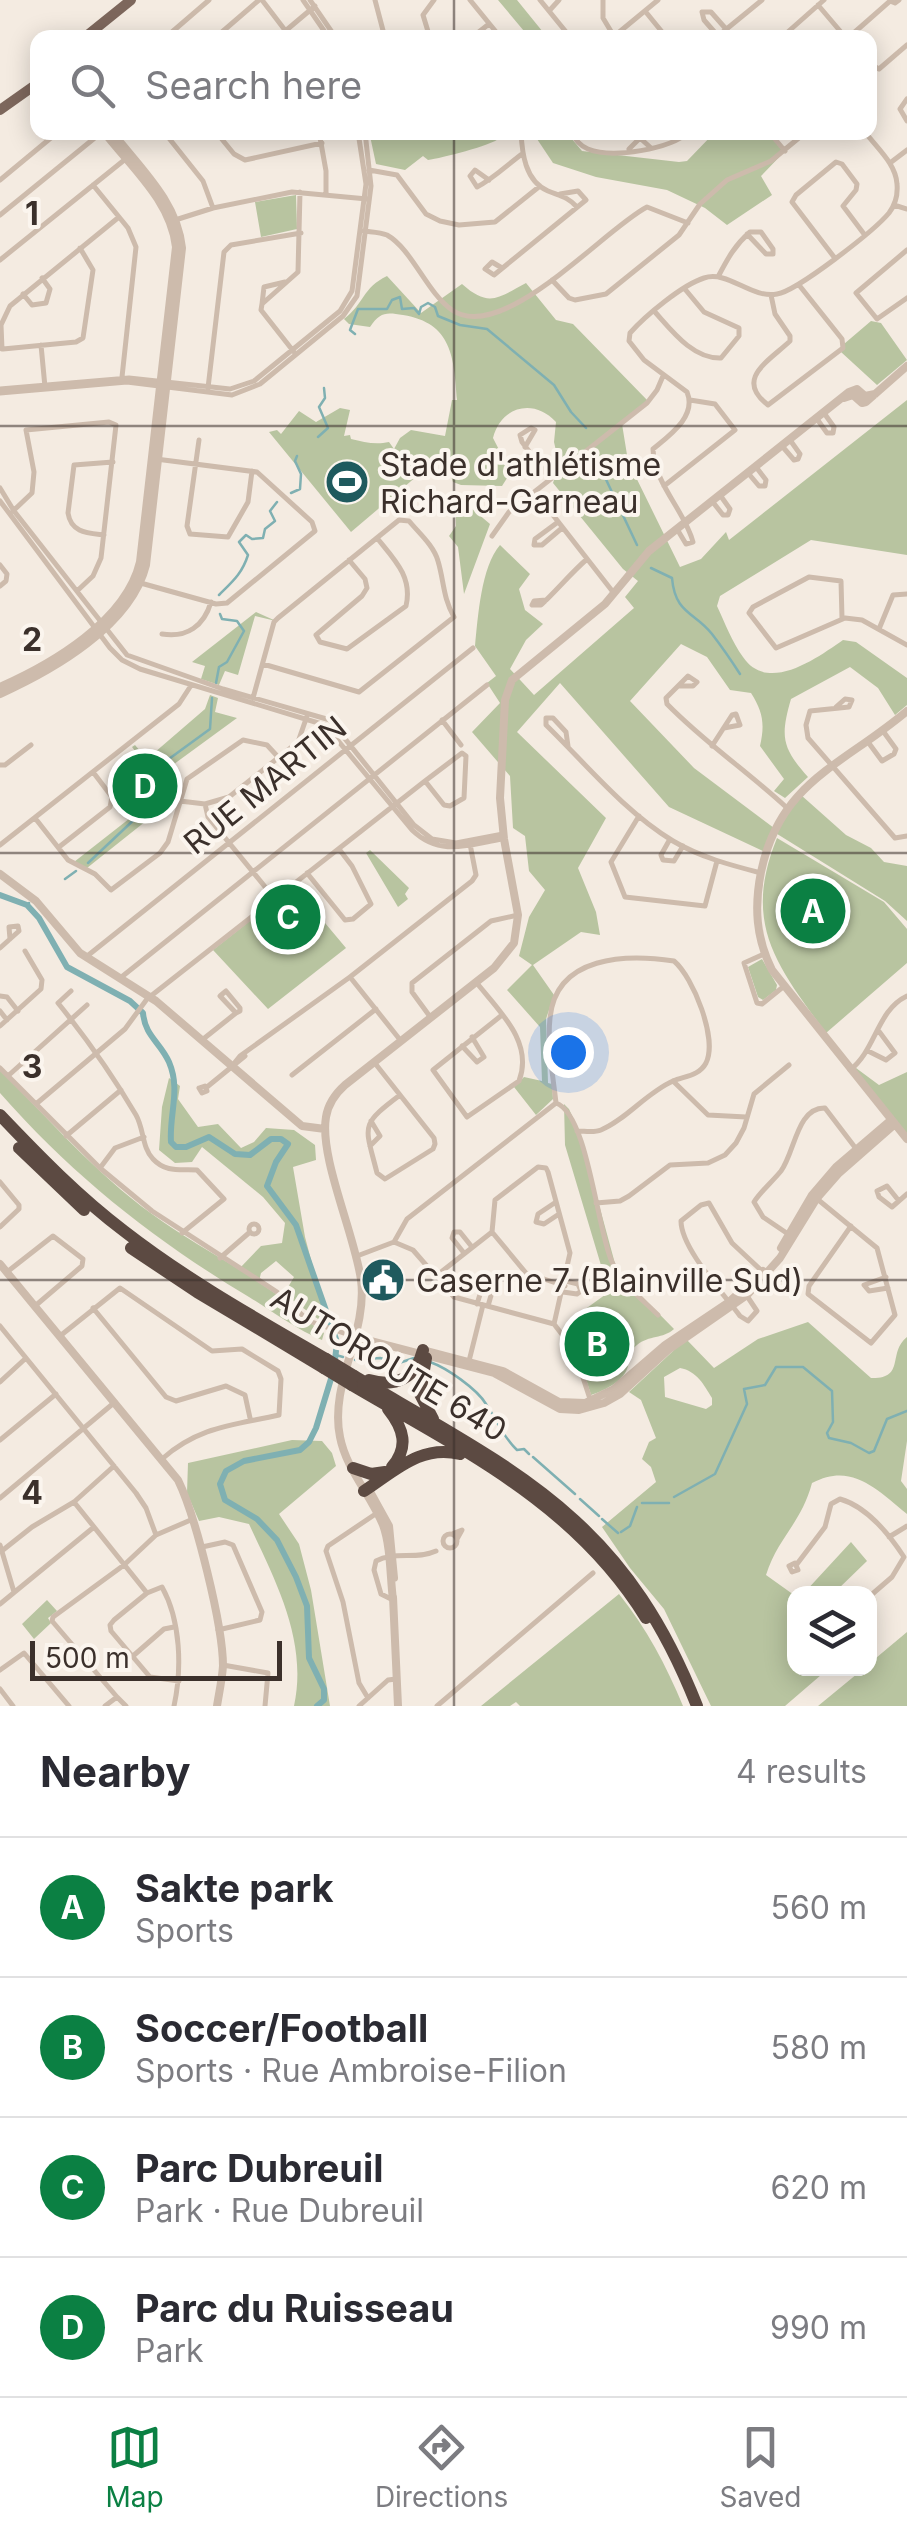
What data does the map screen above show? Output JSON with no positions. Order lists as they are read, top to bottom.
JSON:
{
  "streets": {
    "highway": ["AUTOROUTE 640"],
    "street": ["RUE MARTIN"]
  },
  "places": {
    "sports": ["Stade d'athlétisme Richard-Garneau"],
    "public building": ["Caserne 7 (Blainville Sud)"]
  },
  "scale_bar": "500 m",
  "page": {
    "search": "Search here",
    "pins": [
      "D",
      "A",
      "C",
      "B"
    ],
    "scale": "500 m",
    "heading": ["Nearby", "4 results"],
    "list": [
      {
        "mark": "A",
        "name": "Sakte park",
        "note": "Sports",
        "value": "560 m"
      },
      {
        "mark": "B",
        "name": "Soccer/Football",
        "note": "Sports · Rue Ambroise-Filion",
        "value": "580 m"
      },
      {
        "mark": "C",
        "name": "Parc Dubreuil",
        "note": "Park · Rue Dubreuil",
        "value": "620 m"
      },
      {
        "mark": "D",
        "name": "Parc du Ruisseau",
        "note": "Park",
        "value": "990 m"
      }
    ],
    "nav": ["Map", "Directions", "Saved"]
  },
  "grid": {
    "rows": [
      "1",
      "2",
      "3",
      "4"
    ]
  }
}
